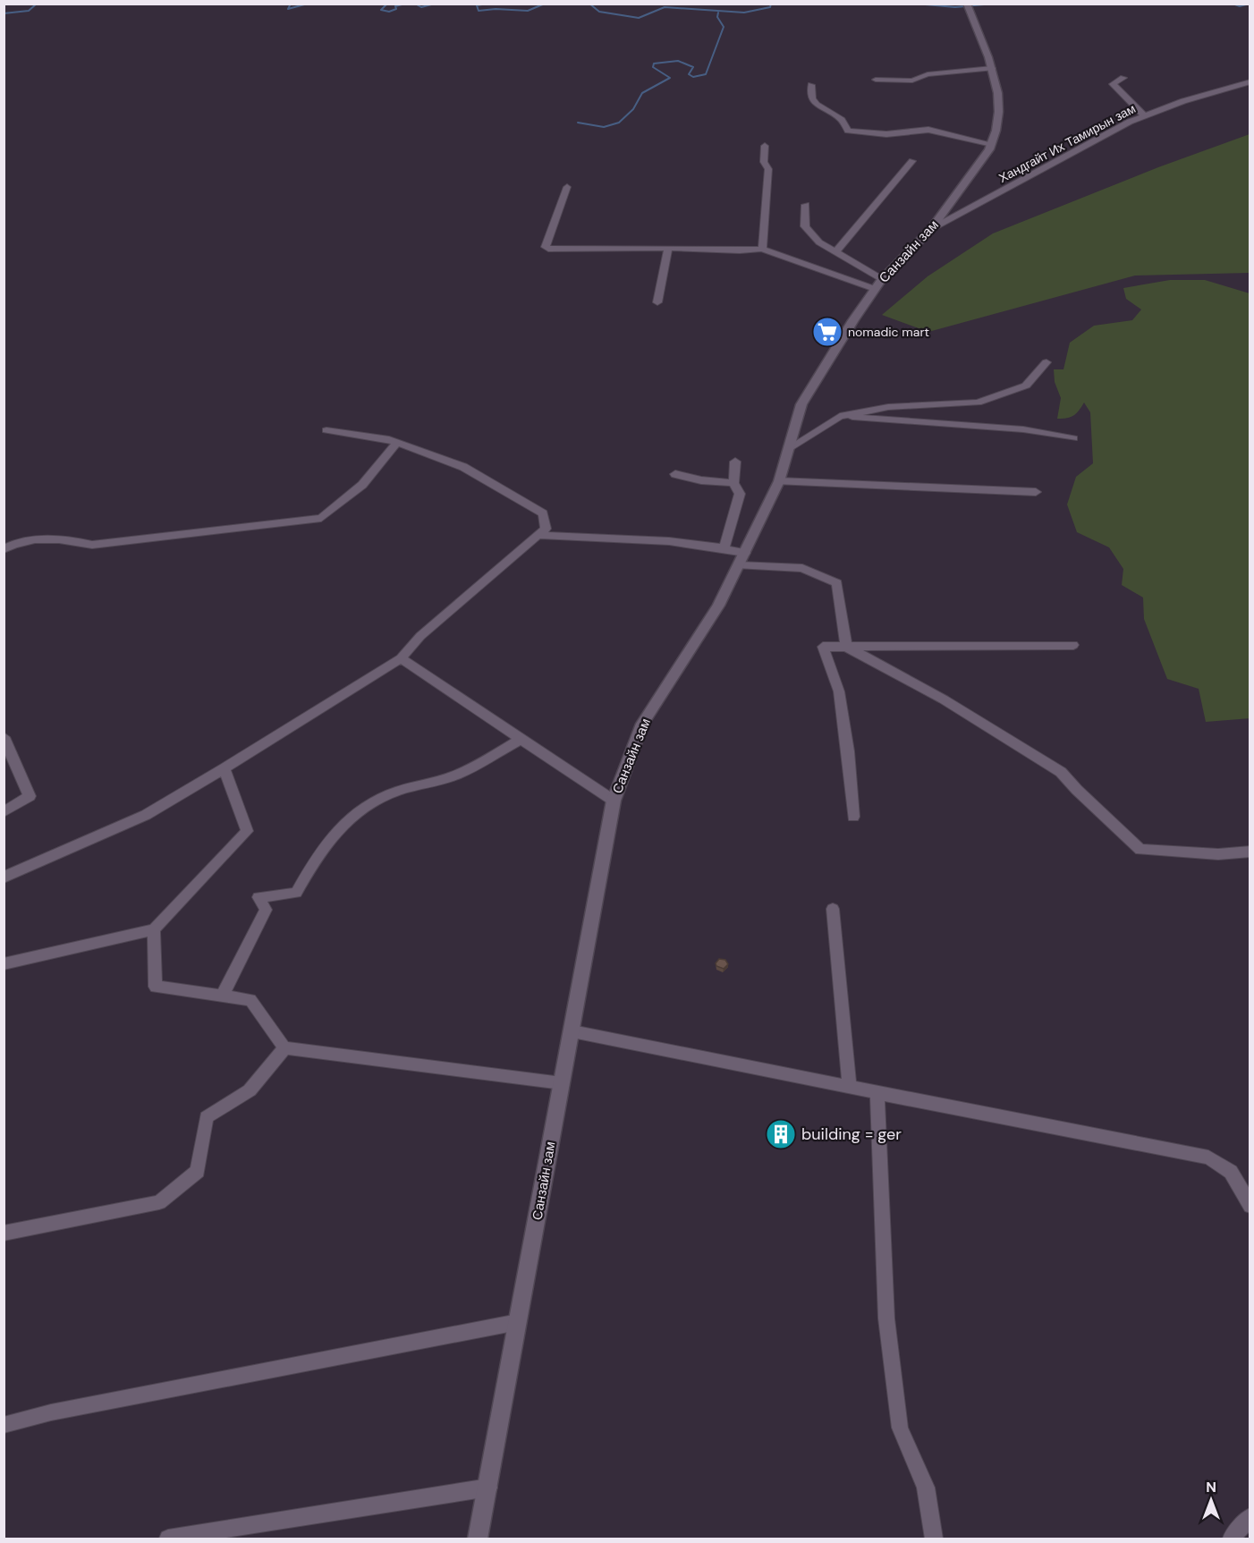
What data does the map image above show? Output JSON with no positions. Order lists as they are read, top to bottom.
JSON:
{
  "streets": {
    "main road": ["Санзайн зам"],
    "street": ["Хандгайт Их Тамирын зам"]
  },
  "crossings": [
    ["Хандгайт Их Тамирын зам", "Санзайн зам"]
  ],
  "places": {
    "supermarket": ["nomadic mart"],
    "building": ["building = ger"]
  },
  "north": "top"
}
